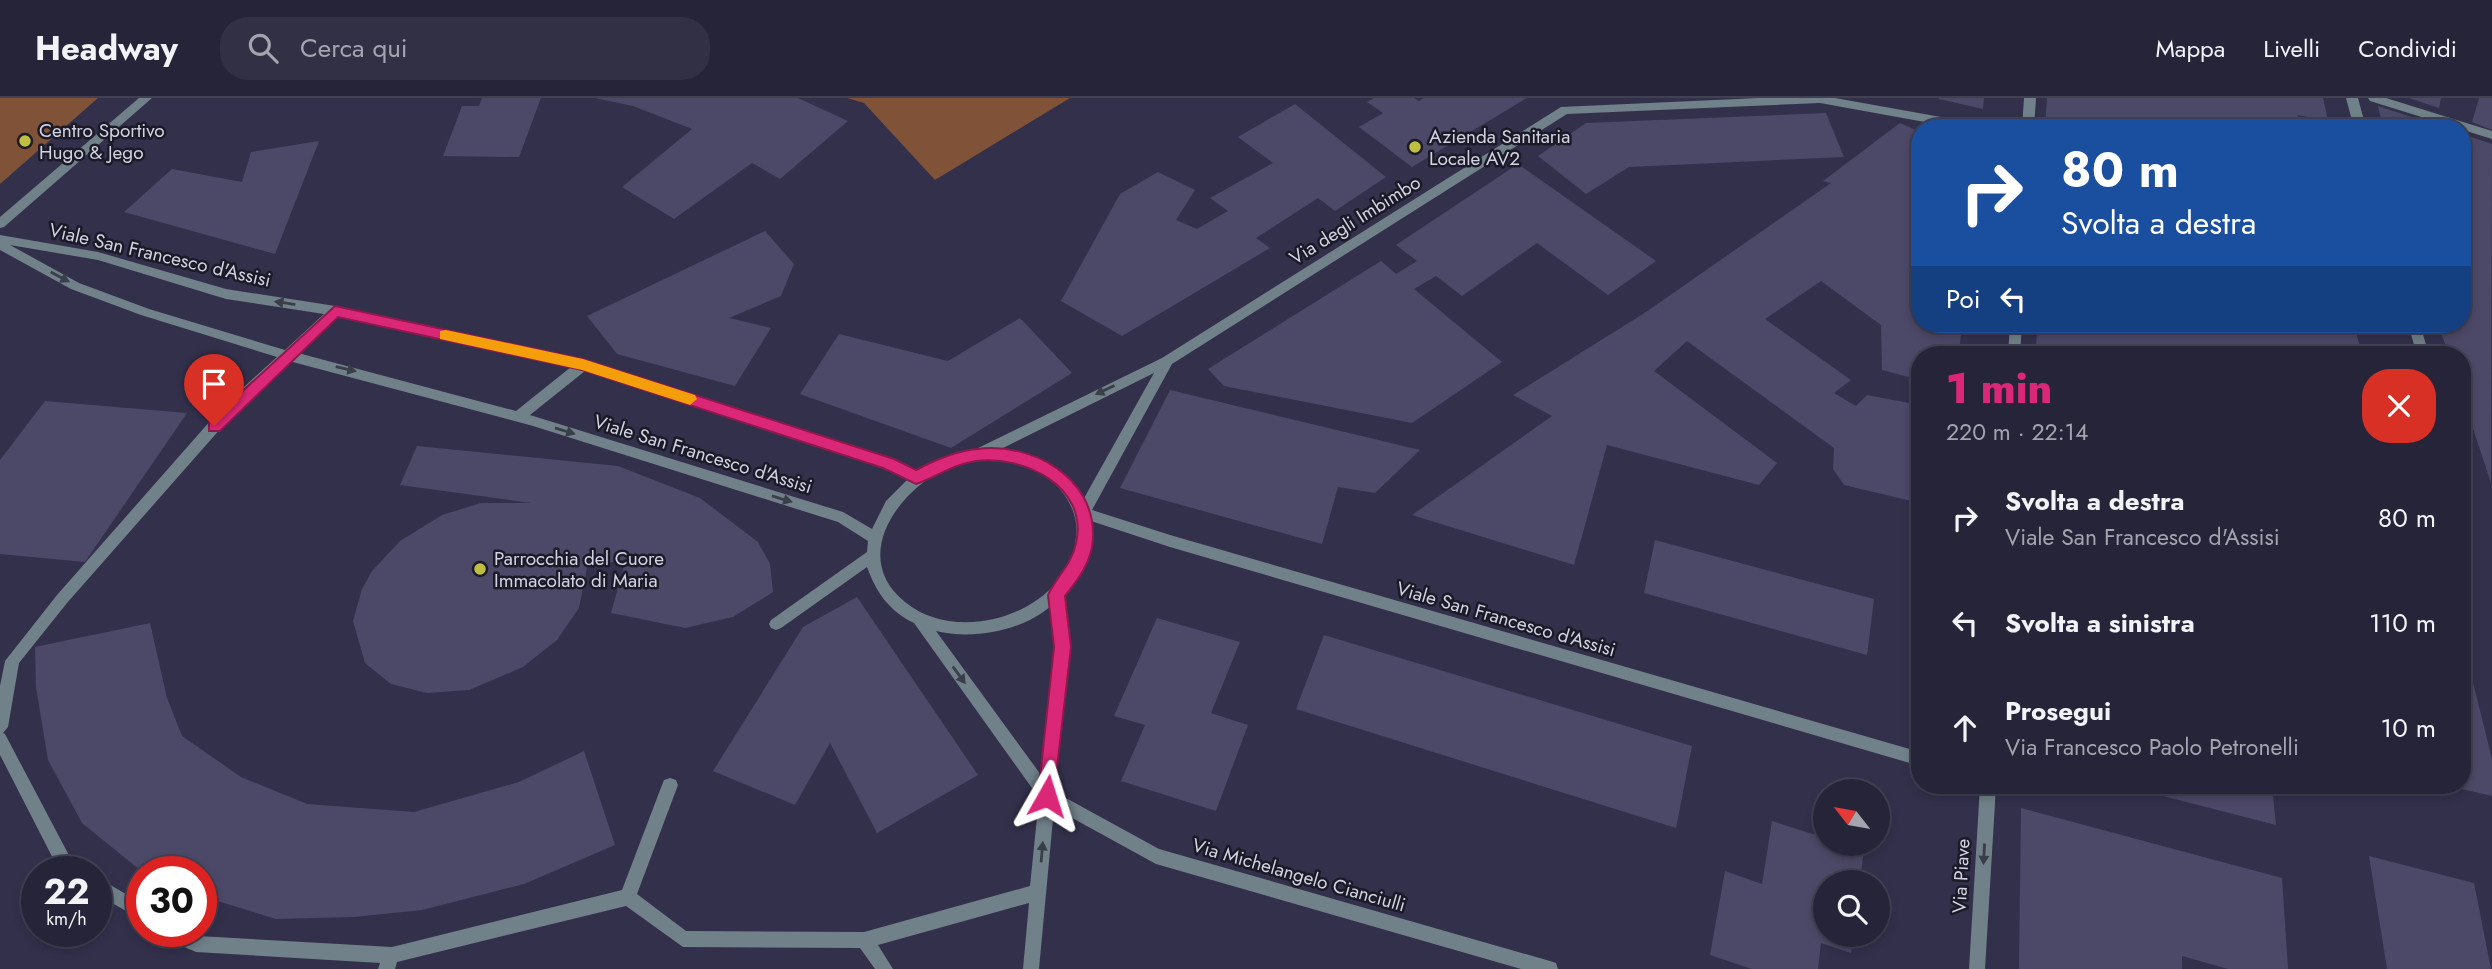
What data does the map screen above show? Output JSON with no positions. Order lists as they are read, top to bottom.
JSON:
{
  "streets": {
    "street": [
      "Via degli Imbimbo",
      "Viale San Francesco d'Assisi",
      "Via Michelangelo Cianciulli",
      "Via Piave"
    ]
  },
  "crossings": [
    ["Via degli Imbimbo", "Viale San Francesco d'Assisi"]
  ],
  "one_way": ["Via Piave"],
  "places": ["Centro Sportivo Hugo & Jego", "Azienda Sanitaria Locale AV2", "Parrocchia del Cuore Immacolato di Maria"],
  "north": "top left",
  "page": {
    "header": "Headway",
    "search": "Cerca qui",
    "nav": ["Mappa", "Livelli", "Condividi"],
    "turn": ["80 m", "Svolta a destra"],
    "then": "Poi",
    "heading": ["1 min", "220 m · 22:14"],
    "list": [
      {
        "name": "Svolta a destra",
        "note": "Viale San Francesco d'Assisi",
        "value": "80 m"
      },
      {
        "name": "Svolta a sinistra",
        "value": "110 m"
      },
      {
        "name": "Prosegui",
        "note": "Via Francesco Paolo Petronelli",
        "value": "10 m"
      }
    ],
    "speed": "22 km/h",
    "limit": "30"
  }
}
